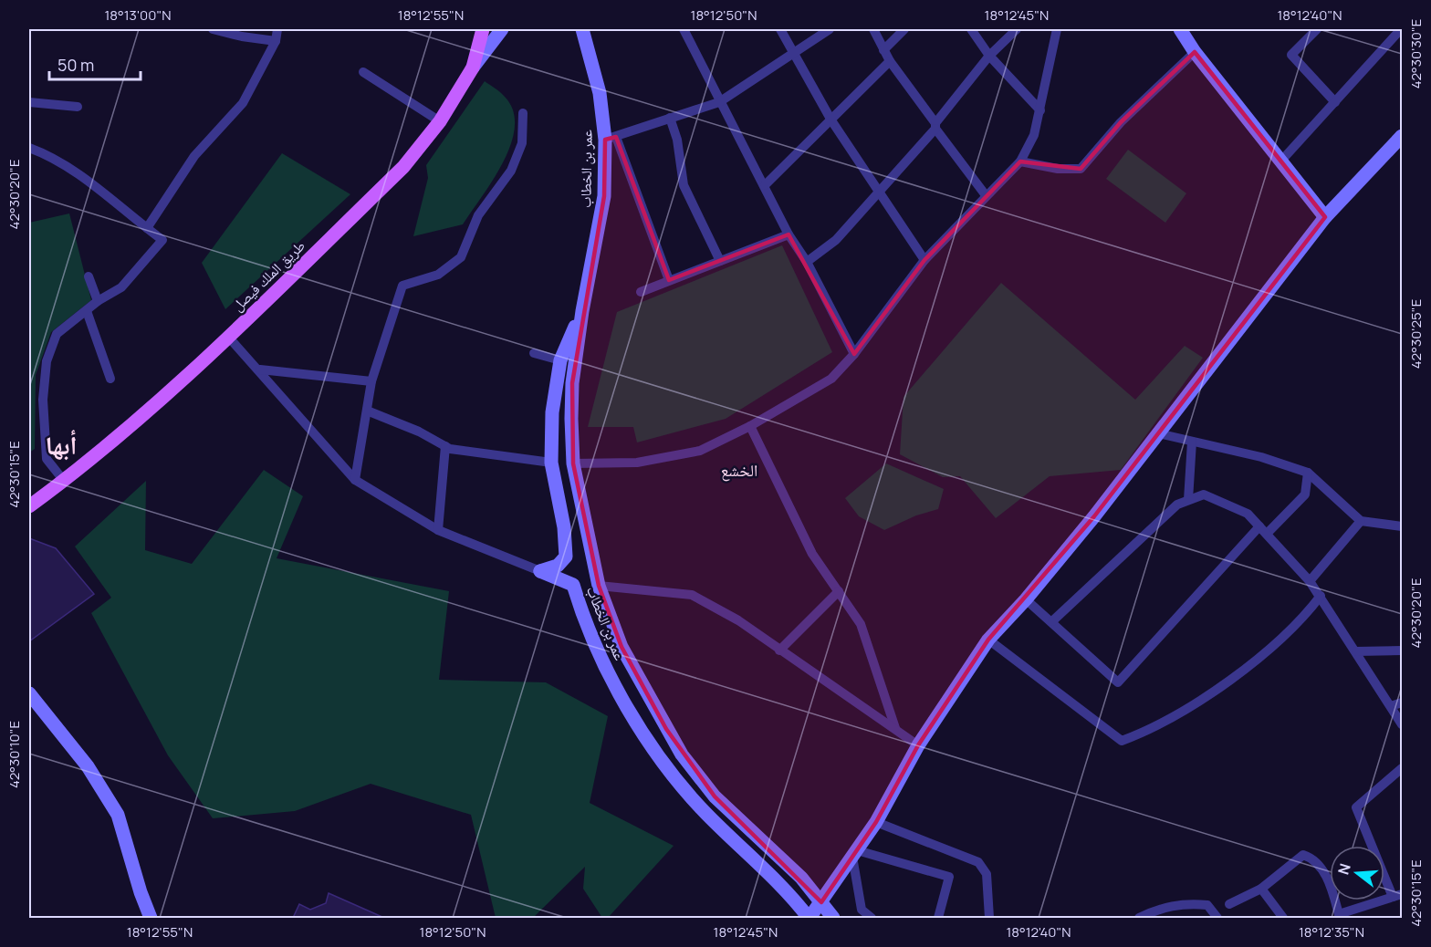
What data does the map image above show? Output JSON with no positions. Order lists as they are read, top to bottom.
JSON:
{
  "streets": {
    "main road": ["طريق الملك فيصل"],
    "street": ["عمر بن الخطاب"]
  },
  "districts": ["أبها", "الخشع"],
  "scale_bar": "50 m",
  "north": "left",
  "coordinates": [
    "18°13'00\"N",
    "18°12'55\"N",
    "18°12'50\"N",
    "18°12'45\"N",
    "18°12'40\"N",
    "42°30'30\"E",
    "42°30'20\"E",
    "42°30'25\"E",
    "42°30'15\"E",
    "42°30'10\"E",
    "18°12'35\"N"
  ]
}
